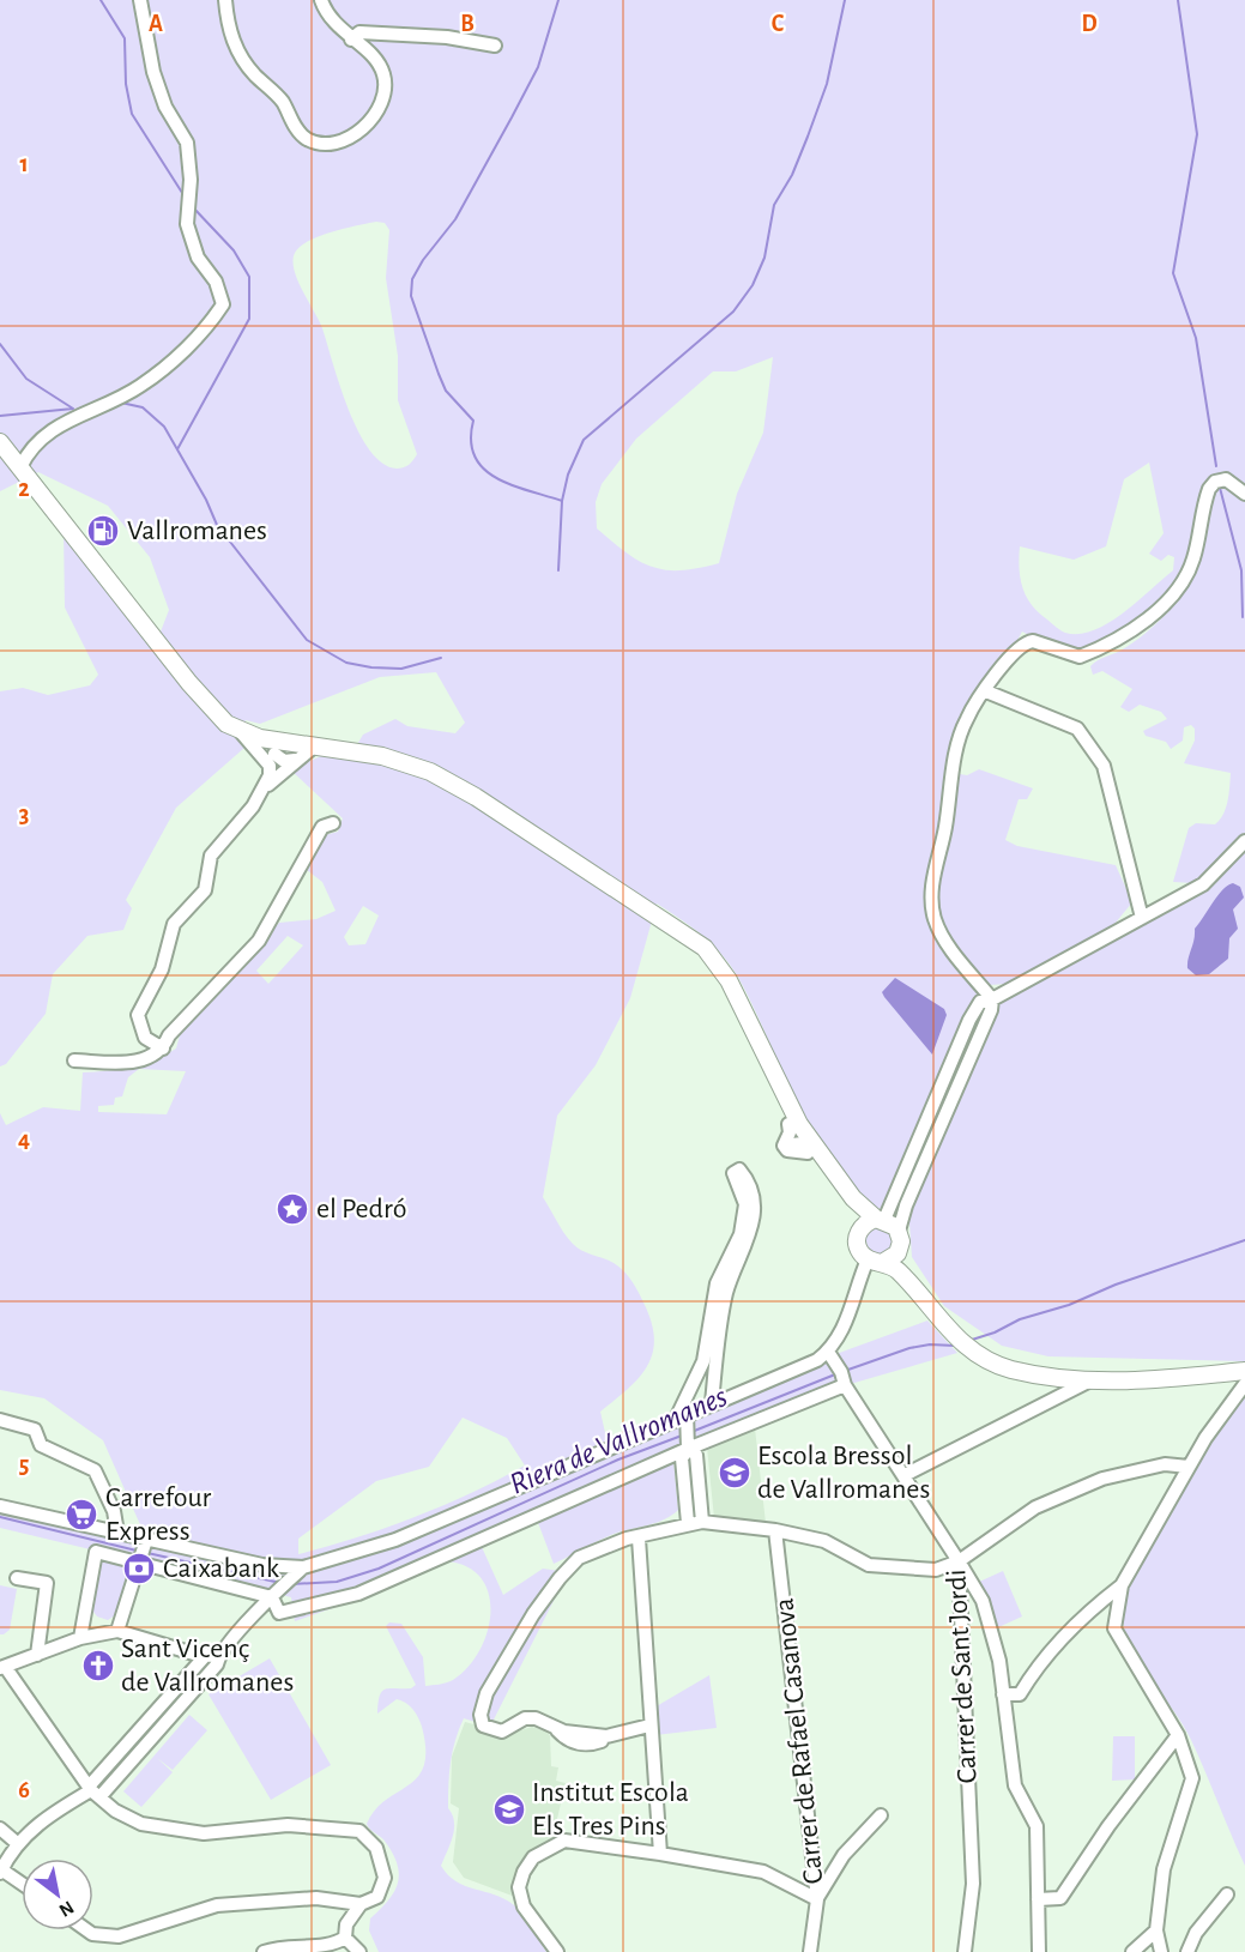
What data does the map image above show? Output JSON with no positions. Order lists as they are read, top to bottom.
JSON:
{
  "streets": {
    "street": ["Carrer de Sant Jordi", "Carrer de Rafael Casanova"]
  },
  "water": ["Riera de Vallromanes"],
  "places": {
    "fuel station": ["Vallromanes"],
    "place": ["el Pedró"],
    "school or university": ["Escola Bressol de Vallromanes", "Institut Escola Els Tres Pins"],
    "supermarket": ["Carrefour Express"],
    "bank": ["Caixabank"],
    "church": ["Sant Vicenç de Vallromanes"]
  },
  "north": "bottom right",
  "grid": {
    "columns": [
      "A",
      "B",
      "C",
      "D"
    ],
    "rows": [
      "1",
      "2",
      "3",
      "4",
      "5",
      "6"
    ]
  }
}
